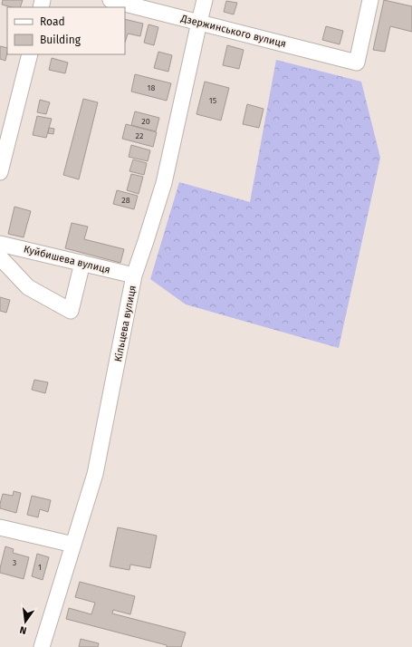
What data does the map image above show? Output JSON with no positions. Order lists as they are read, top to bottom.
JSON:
{
  "streets": {
    "street": ["Дзержинського вулиця", "Куйбишева вулиця", "Кільцева вулиця"]
  },
  "crossings": [
    ["Дзержинського вулиця", "Кільцева вулиця"],
    ["Куйбишева вулиця", "Кільцева вулиця"]
  ],
  "house_numbers": [
    "18",
    "15",
    "20",
    "22",
    "28",
    "3",
    "1"
  ],
  "legend": ["Road", "Building"],
  "north": "bottom"
}
